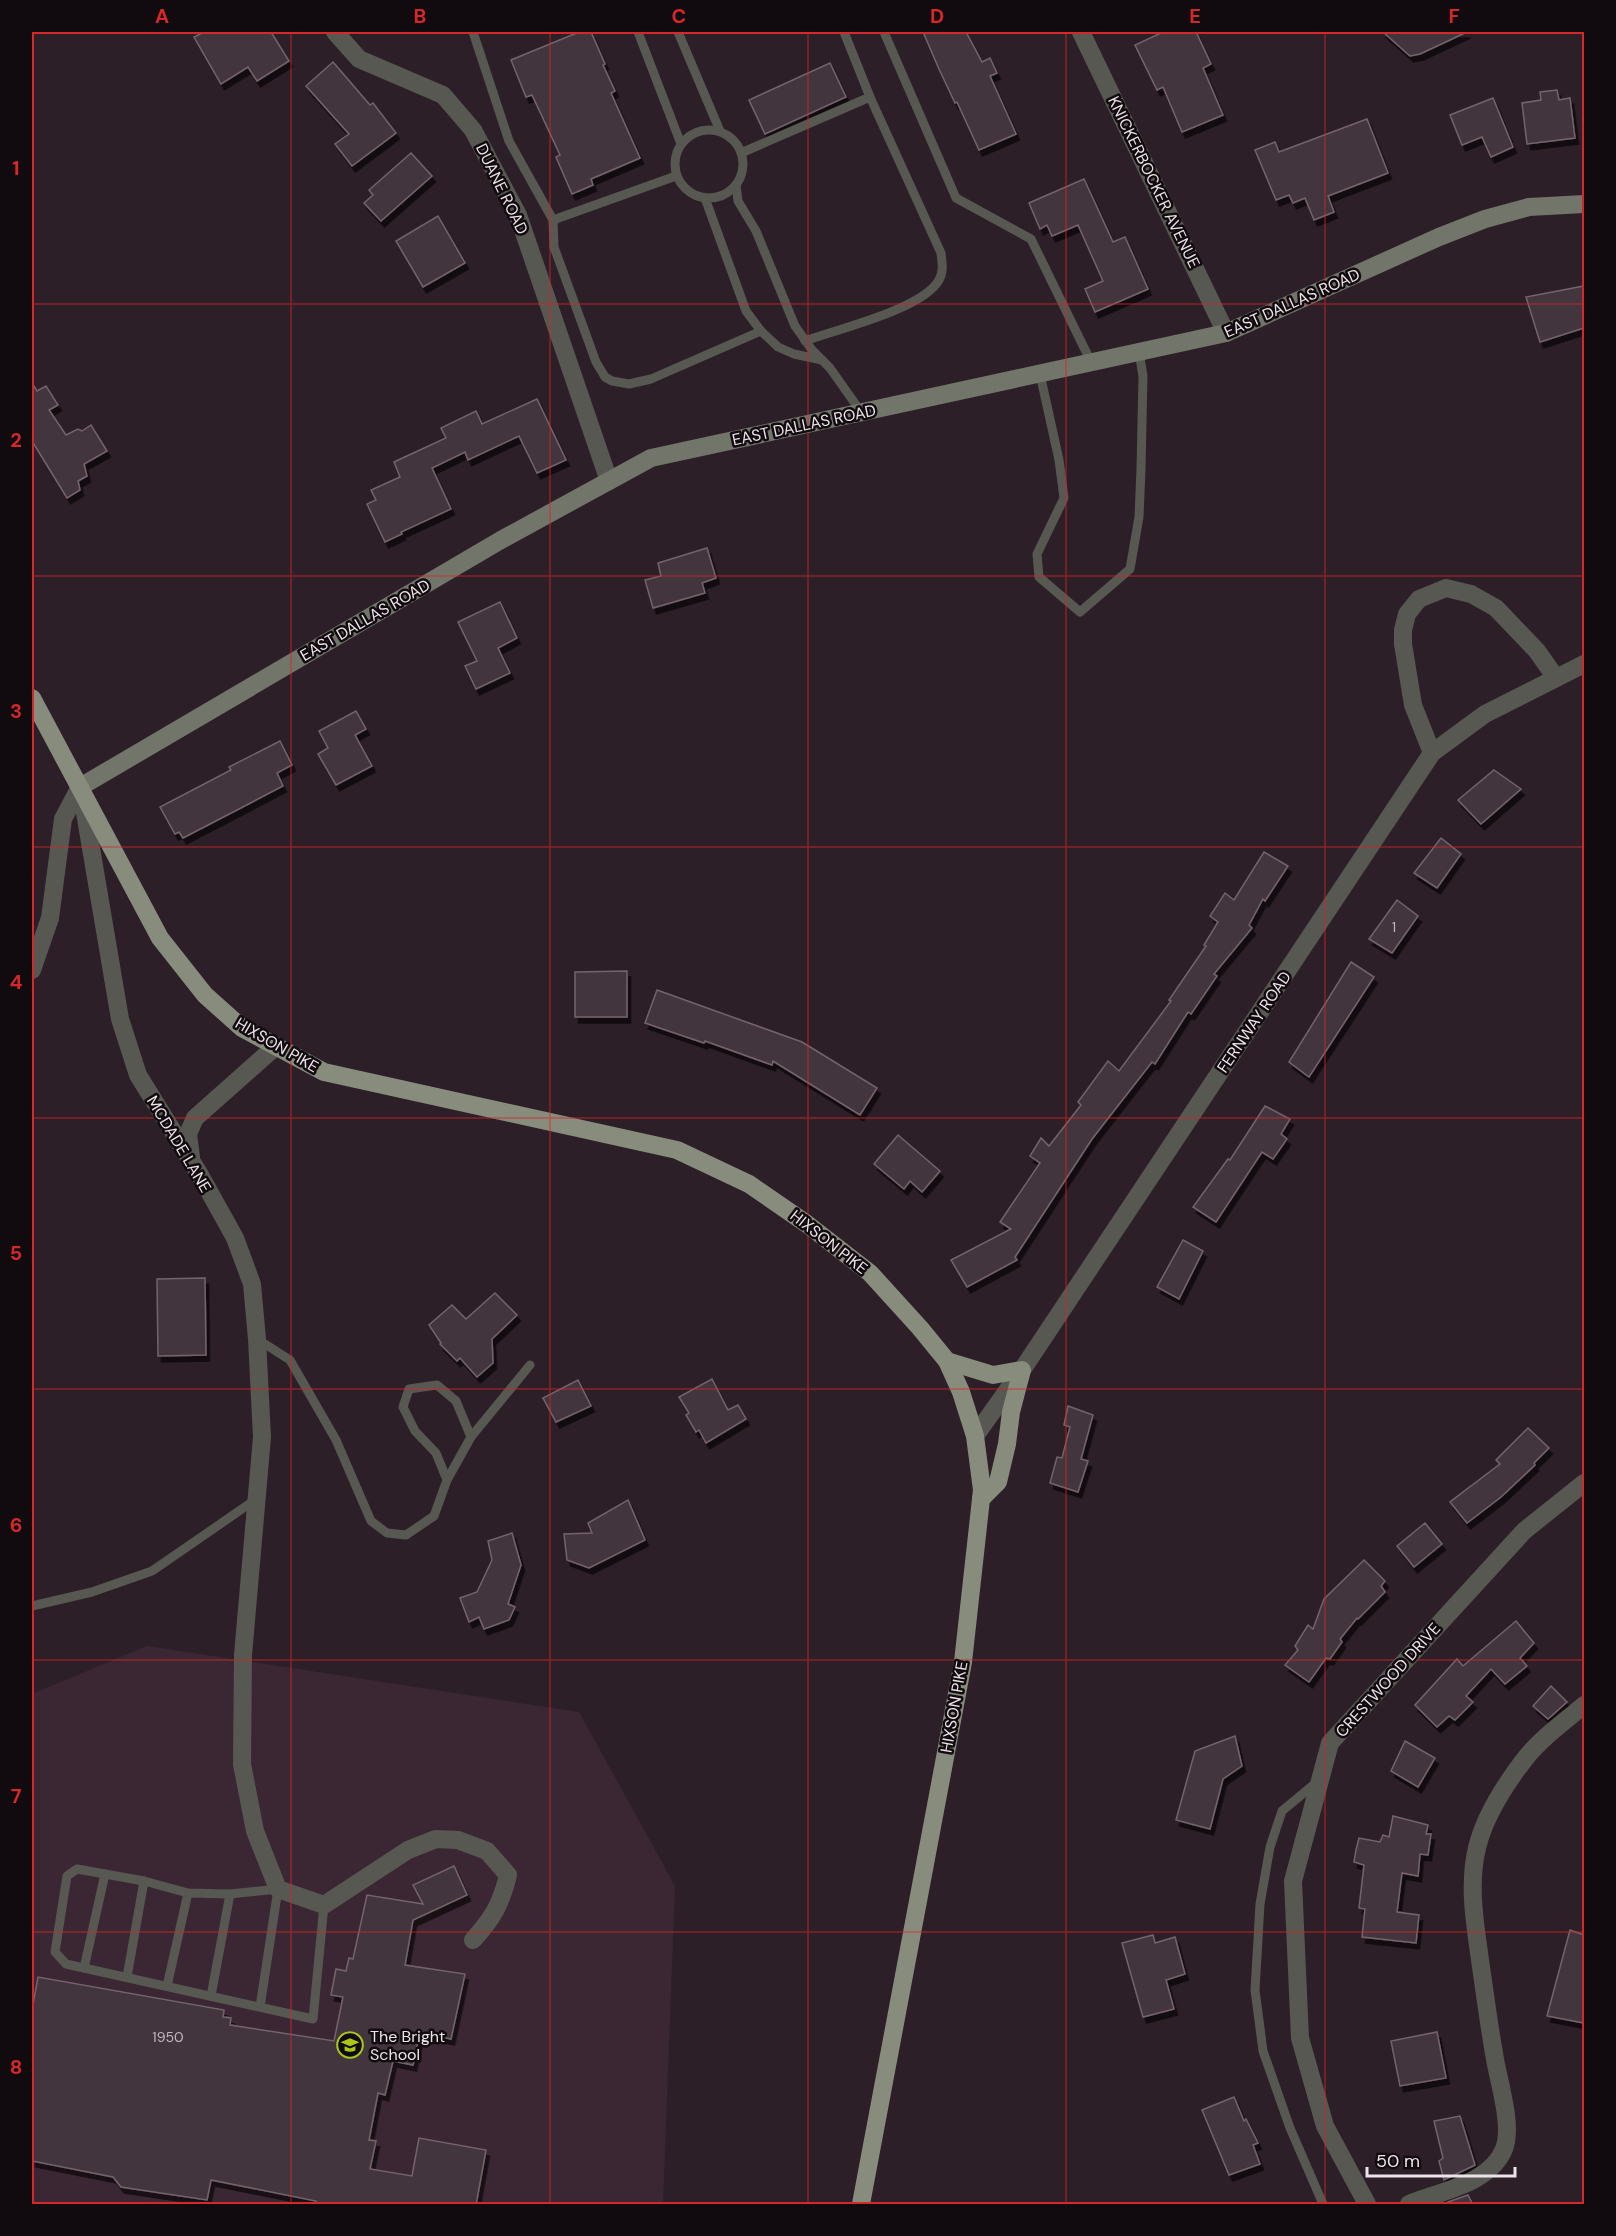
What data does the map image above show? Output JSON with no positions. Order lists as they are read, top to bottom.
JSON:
{
  "streets": {
    "main road": ["HIXSON PIKE"],
    "street": [
      "KNICKERBOCKER AVENUE",
      "DUANE ROAD",
      "EAST DALLAS ROAD",
      "FERNWAY ROAD",
      "MCDADE LANE",
      "CRESTWOOD DRIVE"
    ]
  },
  "crossings": [
    ["KNICKERBOCKER AVENUE", "EAST DALLAS ROAD"],
    ["DUANE ROAD", "EAST DALLAS ROAD"],
    ["EAST DALLAS ROAD", "HIXSON PIKE"],
    ["EAST DALLAS ROAD", "MCDADE LANE"],
    ["FERNWAY ROAD", "HIXSON PIKE"],
    ["HIXSON PIKE", "MCDADE LANE"]
  ],
  "places": {
    "school or university": ["The Bright School"]
  },
  "house_numbers": ["1", "1950"],
  "scale_bar": "50 m",
  "grid": {
    "columns": [
      "A",
      "B",
      "C",
      "D",
      "E",
      "F"
    ],
    "rows": [
      "1",
      "2",
      "3",
      "4",
      "5",
      "6",
      "7",
      "8"
    ]
  }
}
